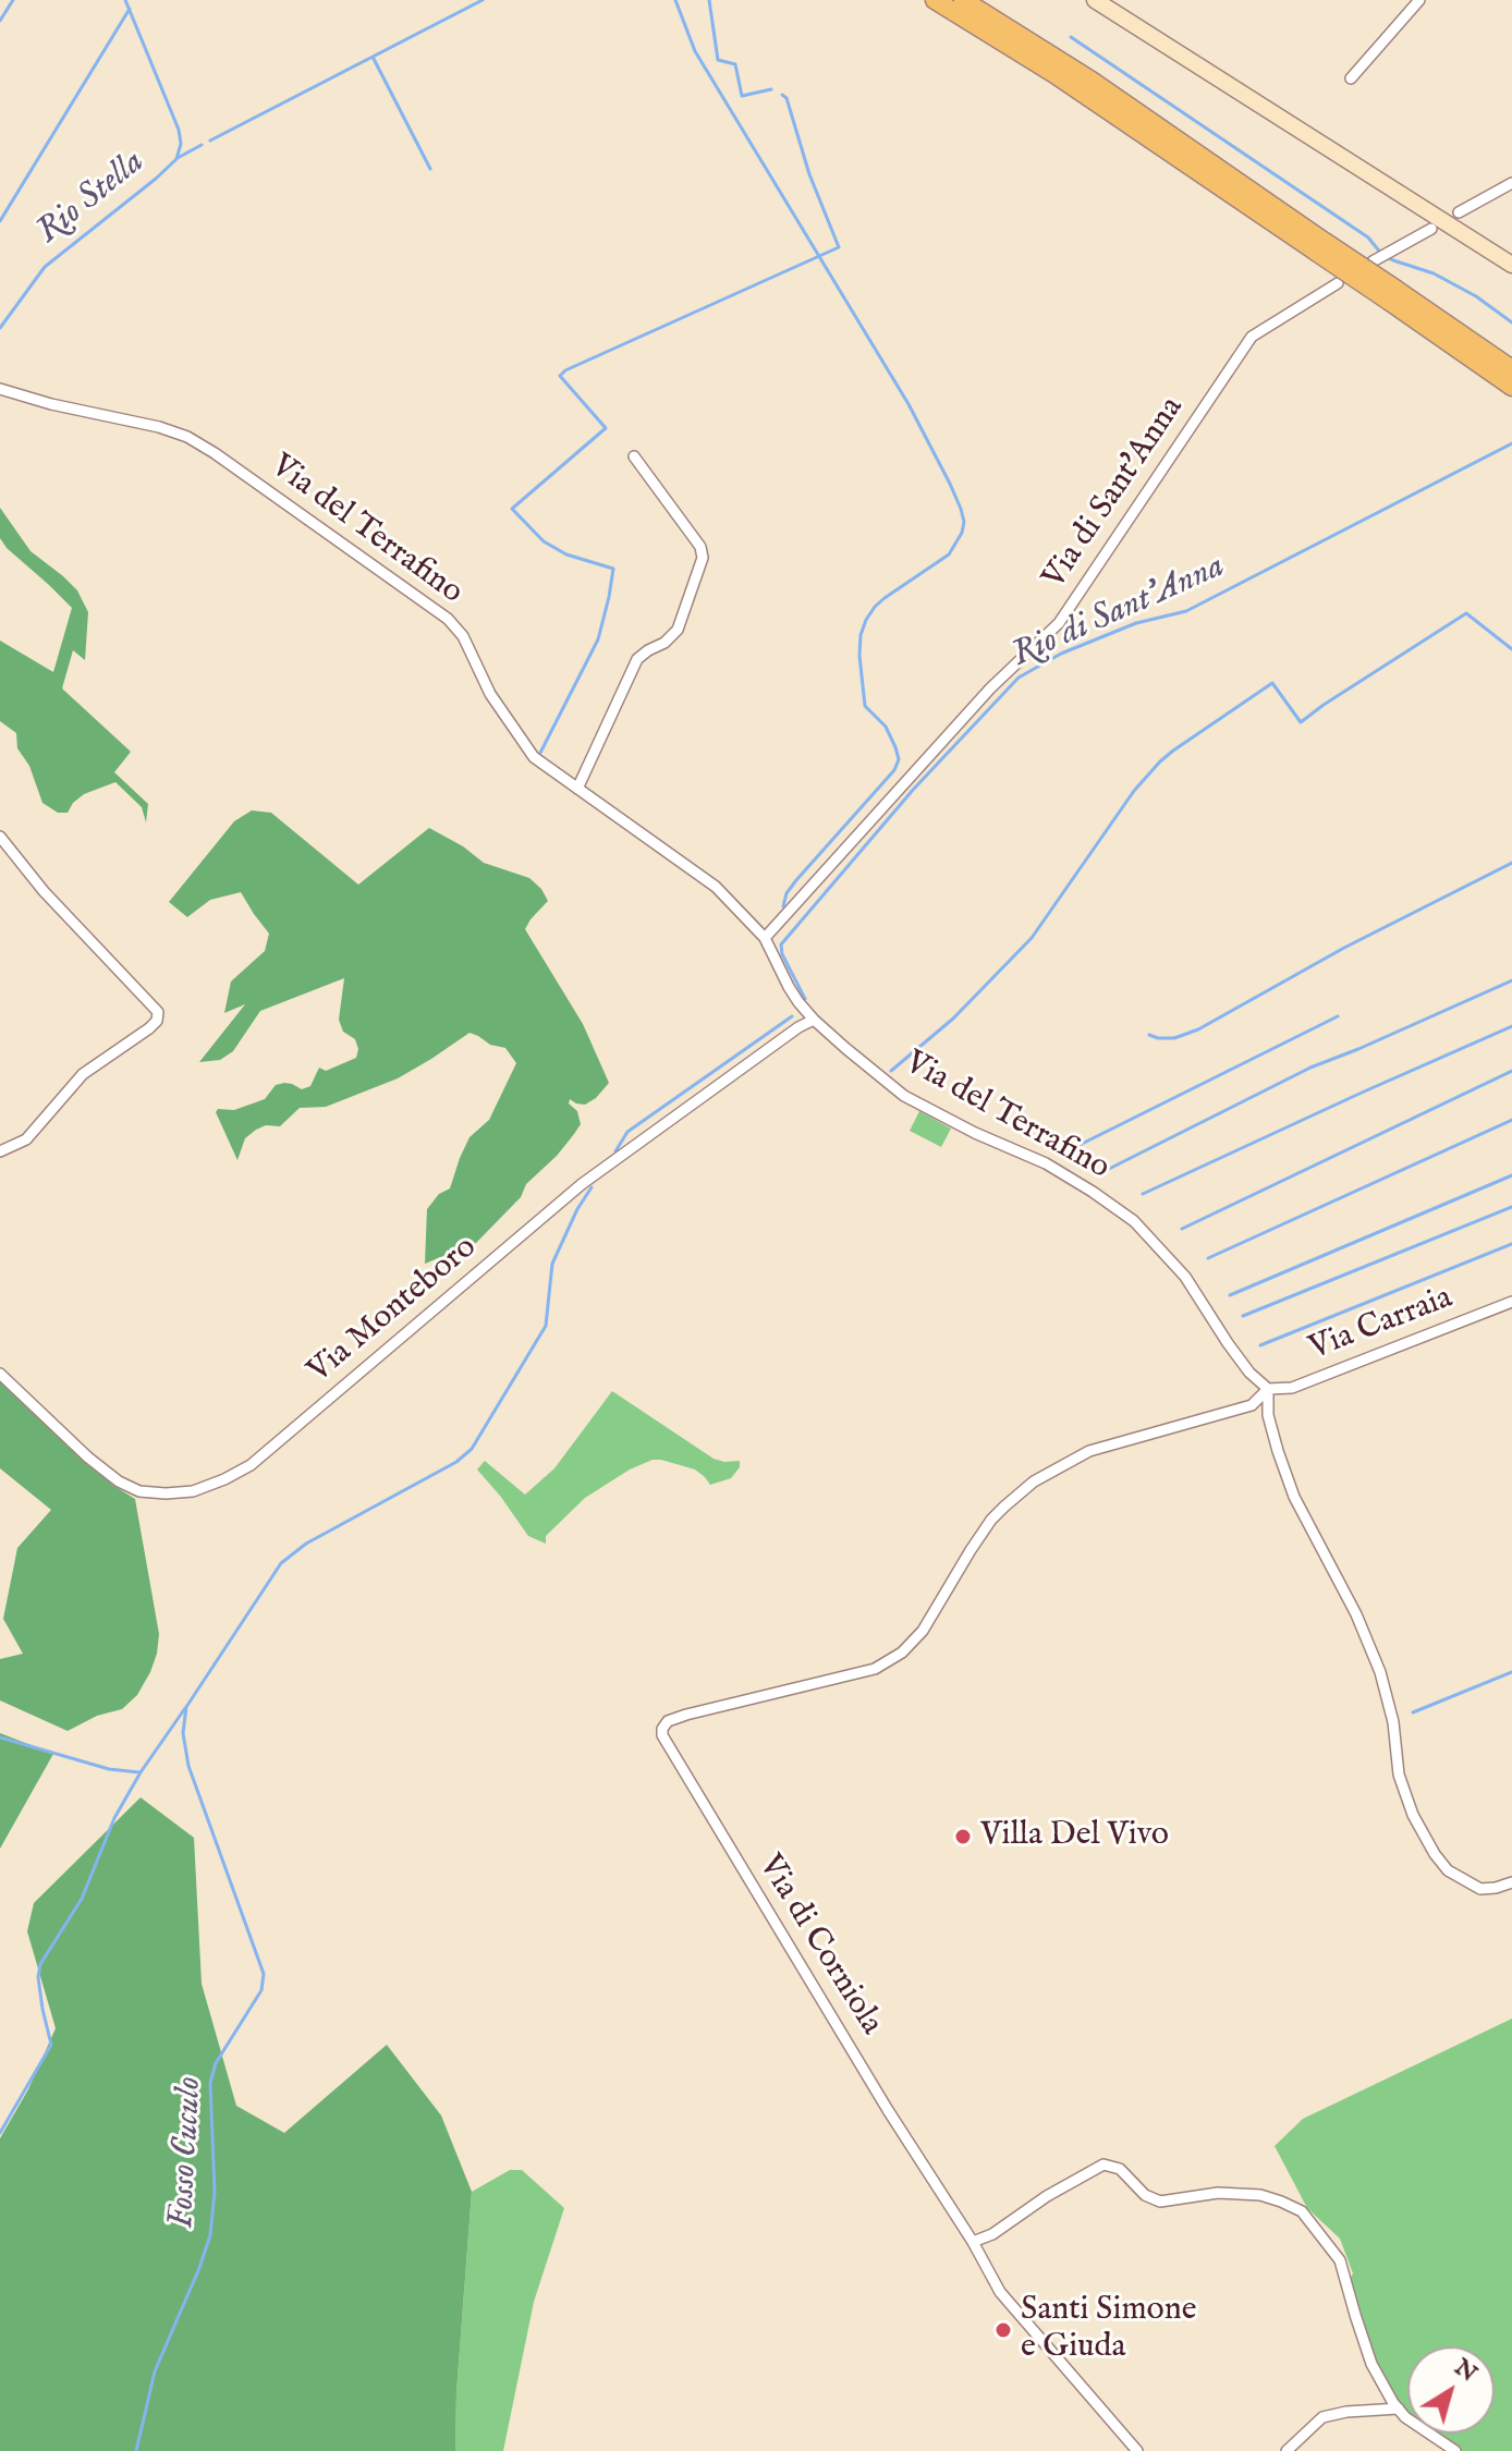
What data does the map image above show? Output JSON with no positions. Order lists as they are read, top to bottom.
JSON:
{
  "streets": {
    "street": [
      "Via di Sant'Anna",
      "Via del Terrafino",
      "Via Monteboro",
      "Via Carraia",
      "Via di Corniola"
    ]
  },
  "crossings": [
    ["Via di Sant'Anna", "Via del Terrafino"],
    ["Via del Terrafino", "Via Monteboro"],
    ["Via del Terrafino", "Via Carraia"],
    ["Via del Terrafino", "Via di Corniola"],
    ["Via Carraia", "Via di Corniola"]
  ],
  "water": ["Rio Stella", "Rio di Sant'Anna", "Fosso Cuculo"],
  "places": ["Villa Del Vivo", "Santi Simone e Giuda"],
  "north": "top right"
}
